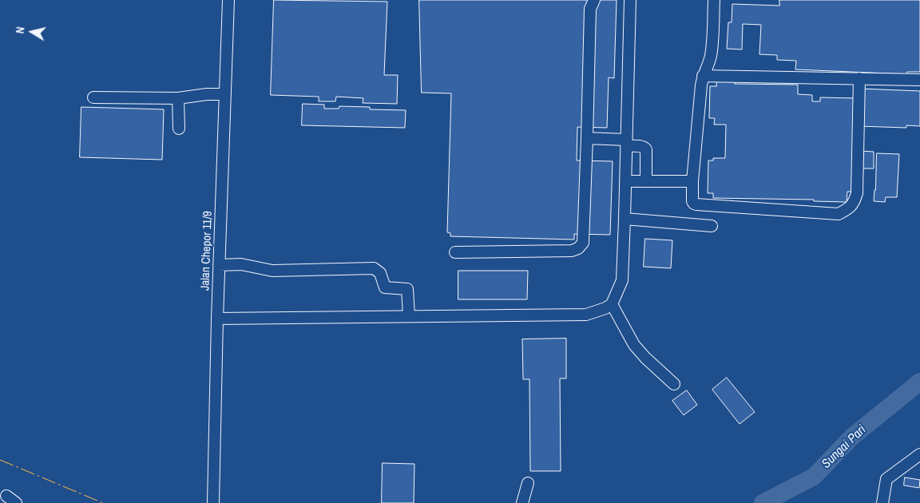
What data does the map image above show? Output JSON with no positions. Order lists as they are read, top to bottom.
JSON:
{
  "streets": {
    "street": ["Jalan Chepor 11/9"]
  },
  "water": ["Sungai Pari"],
  "north": "left"
}
